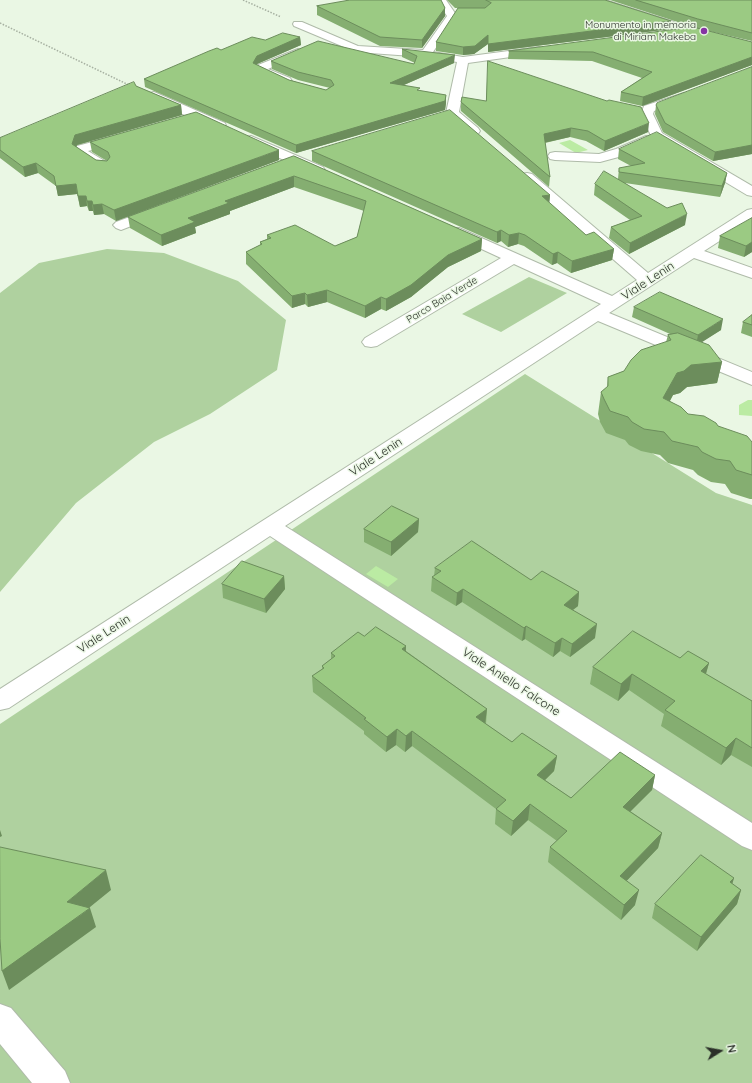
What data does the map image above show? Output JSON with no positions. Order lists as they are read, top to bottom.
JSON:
{
  "streets": {
    "street": ["Viale Lenin", "Parco Baia Verde", "Viale Aniello Falcone"]
  },
  "crossings": [
    ["Viale Lenin", "Viale Aniello Falcone"]
  ],
  "places": ["Monumento in memoria di Miriam Makeba"],
  "north": "right"
}
